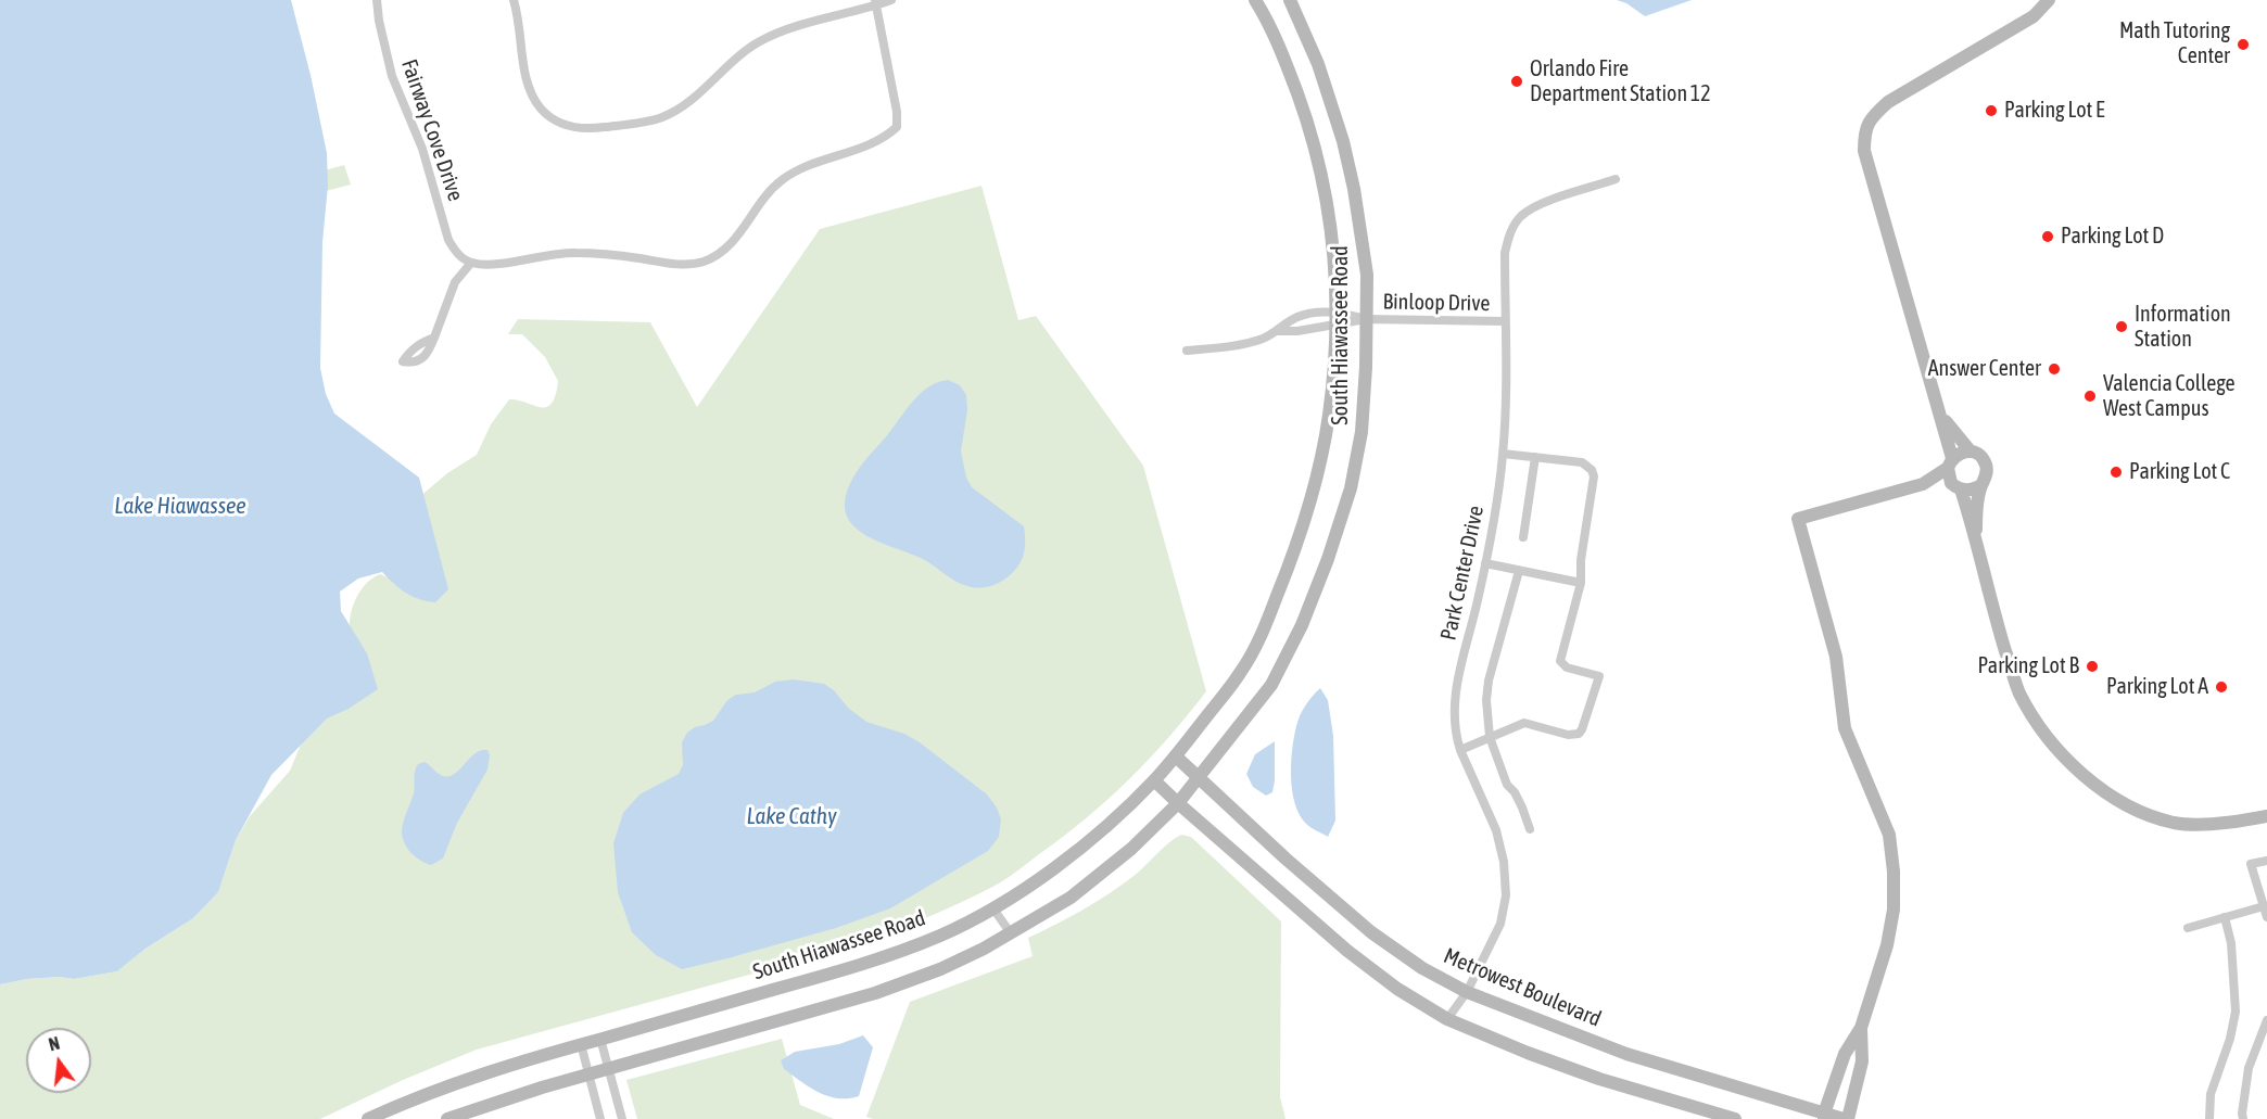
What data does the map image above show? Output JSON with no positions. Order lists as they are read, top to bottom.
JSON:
{
  "streets": {
    "street": [
      "Fairway Cove Drive",
      "Binloop Drive",
      "South Hiawassee Road",
      "Park Center Drive",
      "Metrowest Boulevard"
    ]
  },
  "crossings": [
    ["Binloop Drive", "South Hiawassee Road"],
    ["Binloop Drive", "Park Center Drive"],
    ["South Hiawassee Road", "Metrowest Boulevard"],
    ["Park Center Drive", "Metrowest Boulevard"]
  ],
  "water": ["Lake Hiawassee", "Lake Cathy"],
  "places": [
    "Math Tutoring Center",
    "Orlando Fire Department Station 12",
    "Parking Lot E",
    "Parking Lot D",
    "Information Station",
    "Answer Center",
    "Valencia College West Campus",
    "Parking Lot C",
    "Parking Lot B",
    "Parking Lot A"
  ],
  "north": "top"
}
